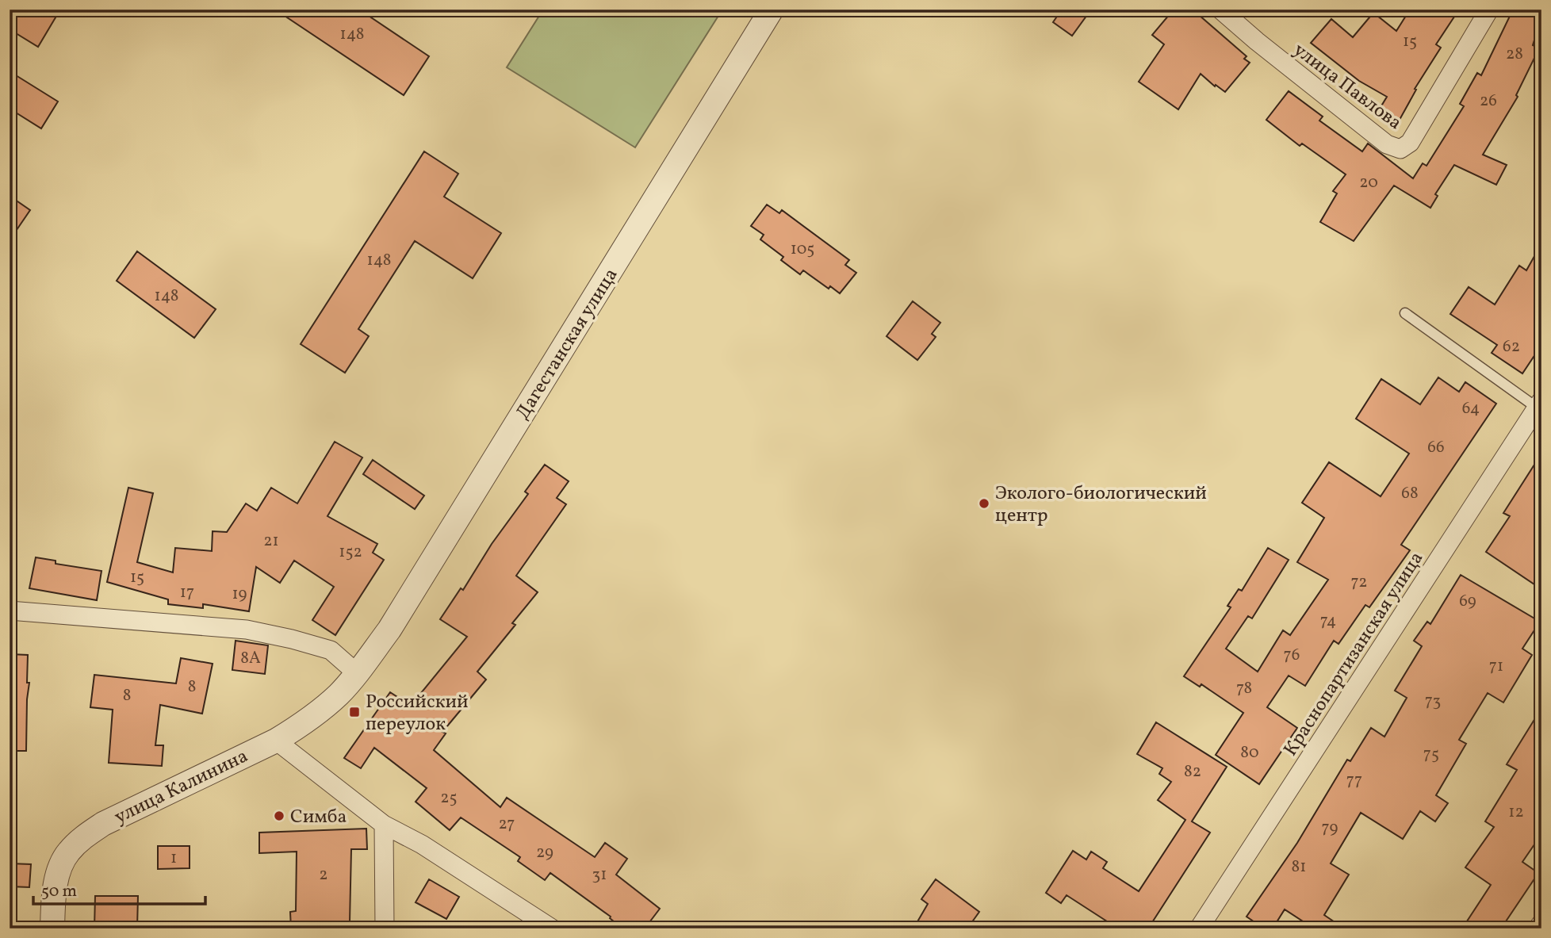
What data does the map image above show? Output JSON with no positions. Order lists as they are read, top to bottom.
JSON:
{
  "streets": {
    "street": [
      "улица Павлова",
      "Дагестанская улица",
      "Краснопартизанская улица",
      "улица Калинина"
    ]
  },
  "crossings": [
    ["Дагестанская улица", "улица Калинина"]
  ],
  "places": {
    "other": ["Эколого-биологический центр", "Симба"],
    "transit": ["Российский переулок"]
  },
  "house_numbers": [
    "148",
    "15",
    "28",
    "26",
    "20",
    "105",
    "148",
    "148",
    "62",
    "64",
    "66",
    "68",
    "21",
    "152",
    "15",
    "72",
    "17",
    "19",
    "69",
    "74",
    "76",
    "8А",
    "71",
    "8",
    "78",
    "8",
    "73",
    "80",
    "75",
    "82",
    "77",
    "25",
    "12",
    "27",
    "79",
    "29",
    "1",
    "81",
    "2",
    "31"
  ],
  "scale_bar": "50 m"
}
